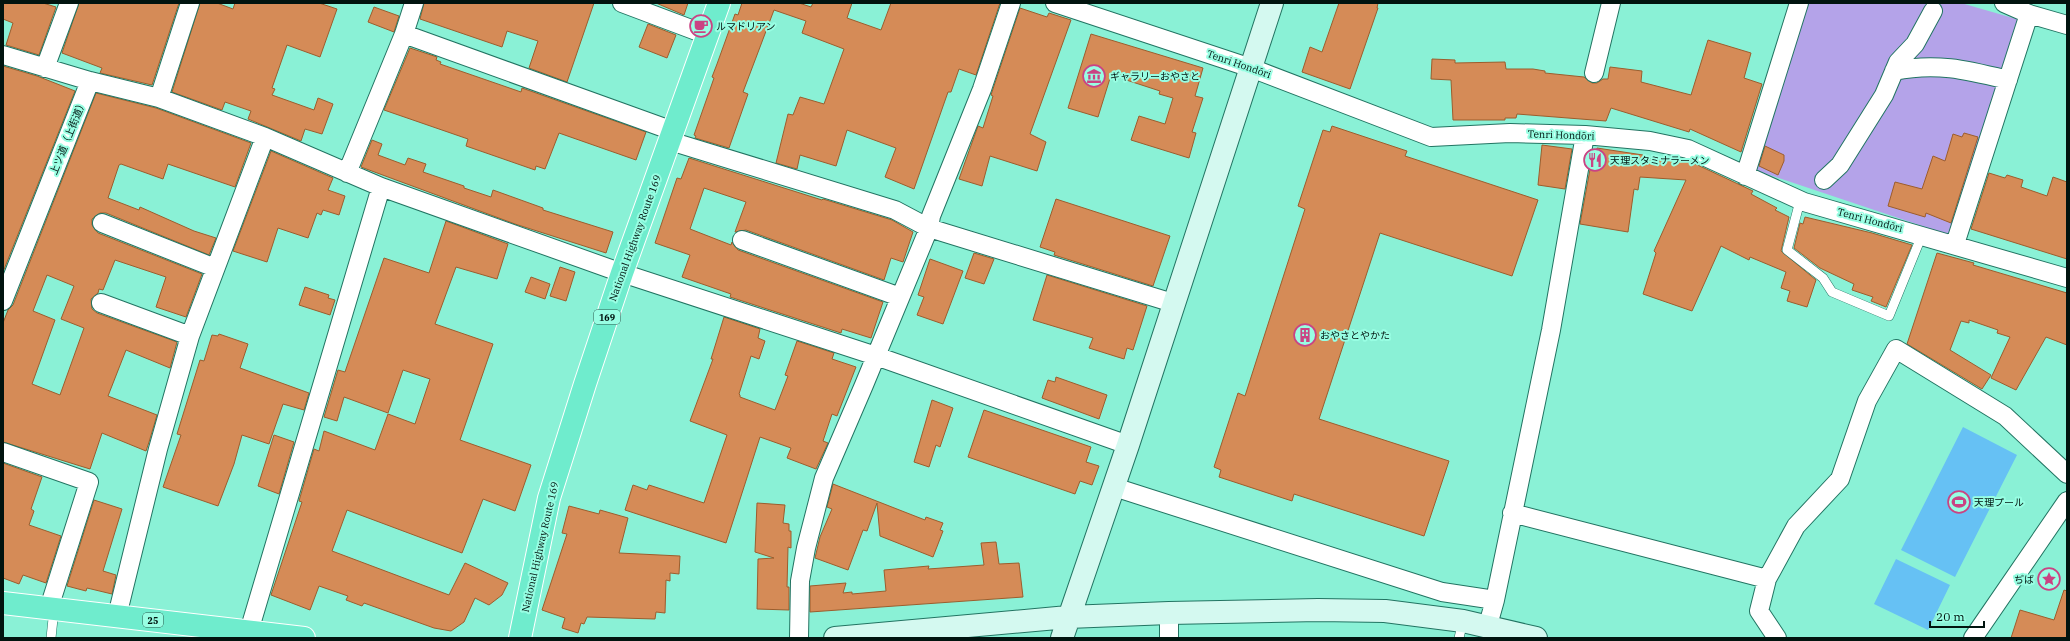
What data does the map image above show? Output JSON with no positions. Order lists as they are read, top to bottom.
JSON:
{
  "streets": {
    "highway": ["National Highway Route 169", "169", "25"],
    "street": ["Tenri Hondōri", "上ツ道（上街道）"]
  },
  "places": {
    "cafe": ["ルマドリアン"],
    "museum": ["ギャラリーおやさと"],
    "restaurant": ["天理スタミナラーメン"],
    "building": ["おやさとやかた"],
    "sports": ["天理プール"],
    "place": ["ぢば"]
  },
  "scale_bar": "20 m"
}
